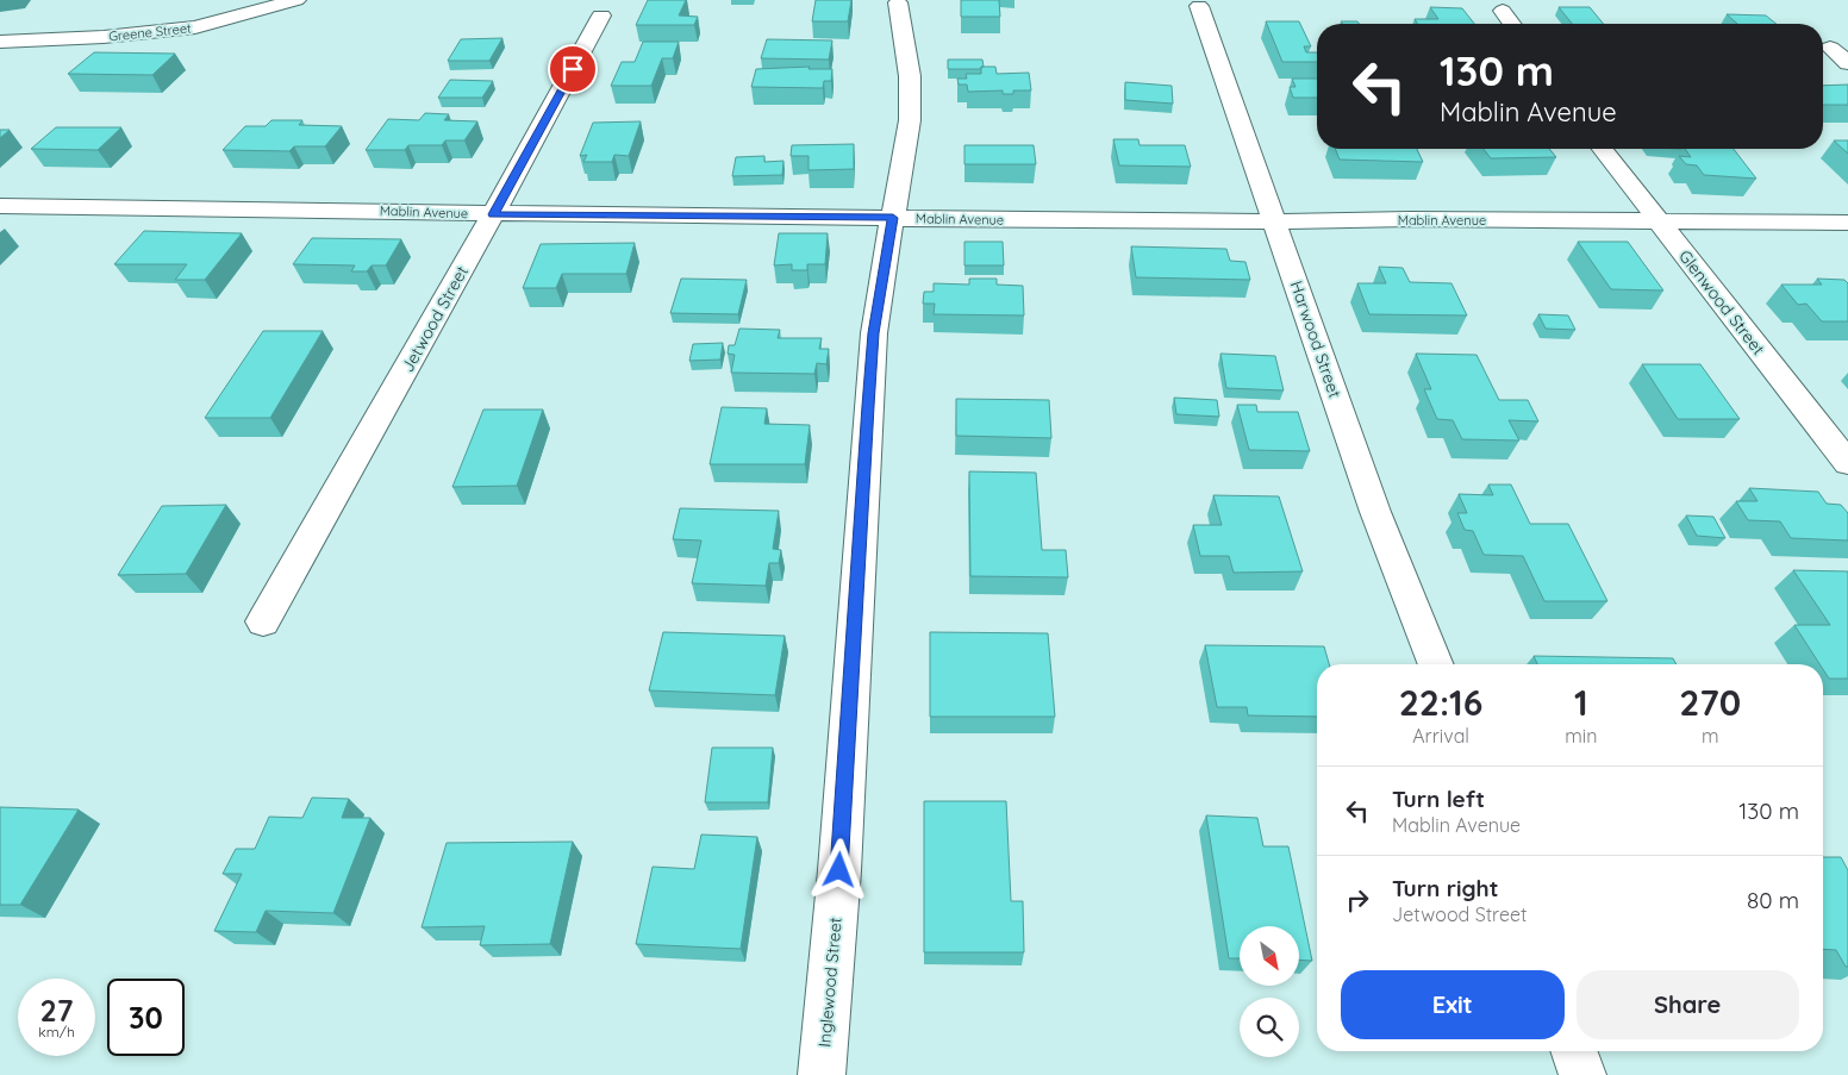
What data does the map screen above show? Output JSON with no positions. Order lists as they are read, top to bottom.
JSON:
{
  "streets": {
    "street": [
      "Greene Street",
      "Mablin Avenue",
      "Glenwood Street",
      "Jetwood Street",
      "Harwood Street",
      "Inglewood Street"
    ]
  },
  "crossings": [
    ["Mablin Avenue", "Glenwood Street"],
    ["Mablin Avenue", "Jetwood Street"],
    ["Mablin Avenue", "Harwood Street"],
    ["Mablin Avenue", "Inglewood Street"]
  ],
  "north": "bottom right",
  "page": {
    "turn": ["130 m", "Mablin Avenue"],
    "eta": [
      "22:16",
      "Arrival",
      "1",
      "min",
      "270",
      "m"
    ],
    "list": [
      {
        "name": "Turn left",
        "note": "Mablin Avenue",
        "value": "130 m"
      },
      {
        "name": "Turn right",
        "note": "Jetwood Street",
        "value": "80 m"
      }
    ],
    "buttons": ["Exit", "Share"],
    "speed": "27 km/h",
    "limit": "30"
  }
}
